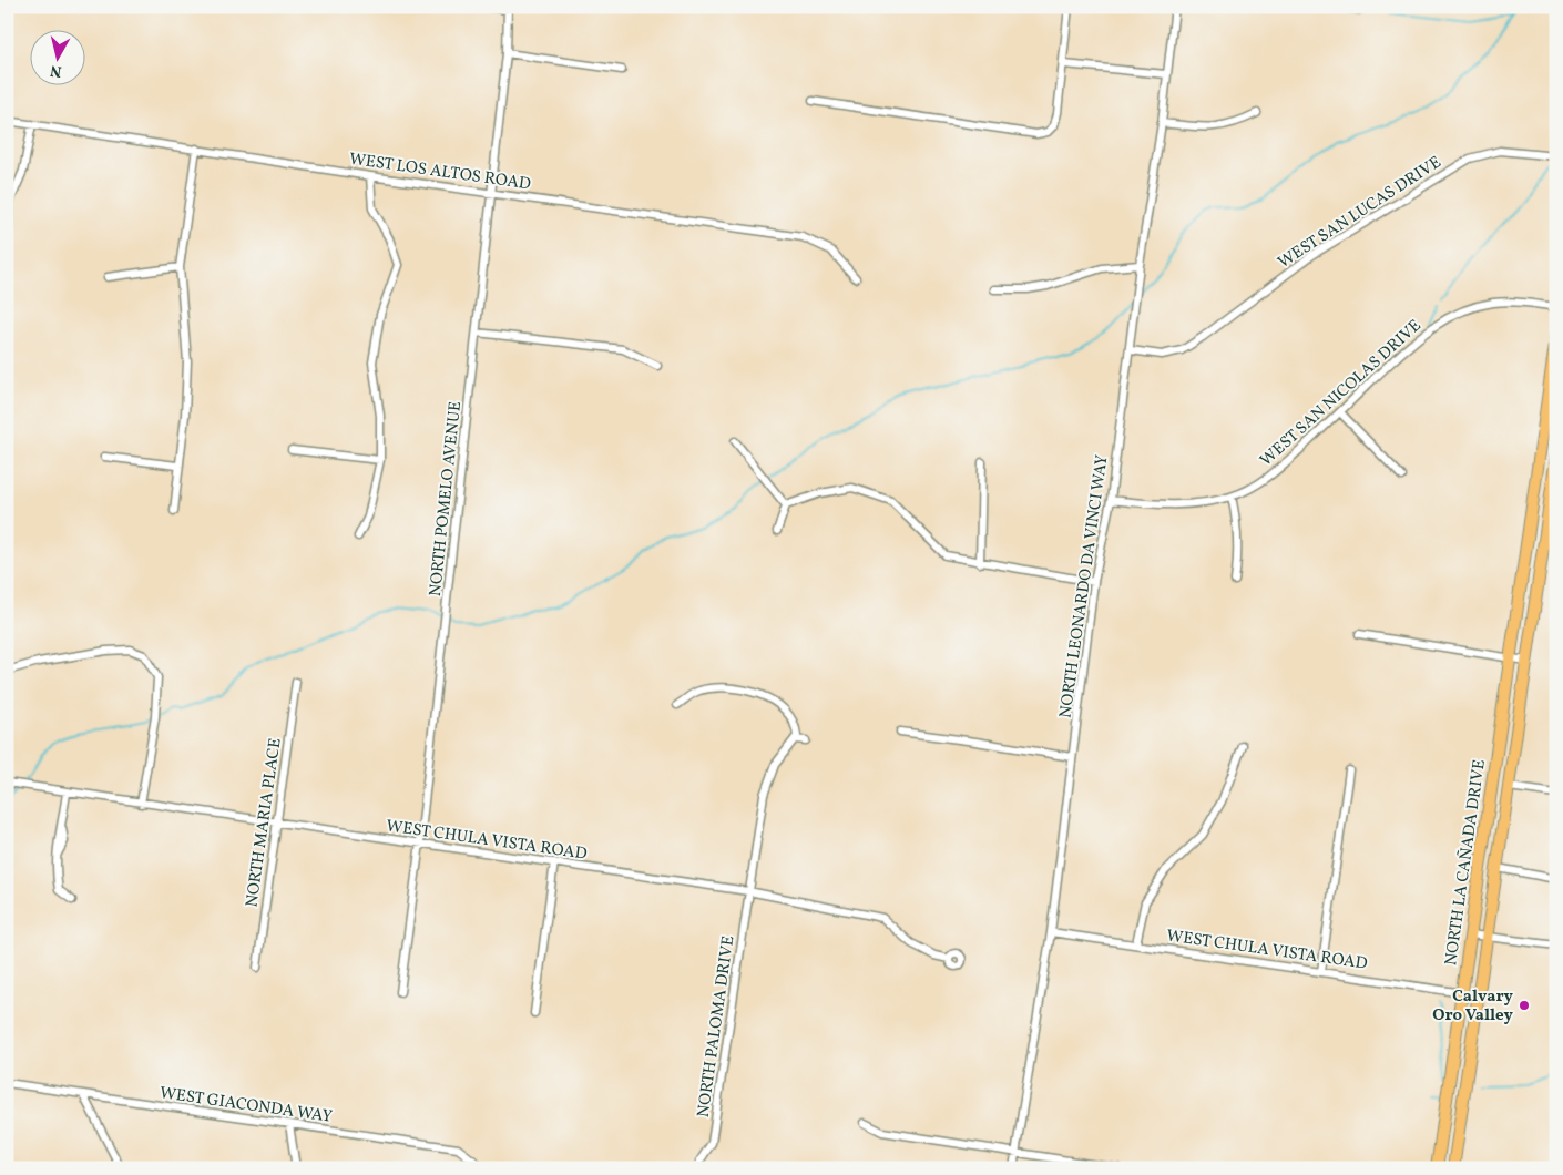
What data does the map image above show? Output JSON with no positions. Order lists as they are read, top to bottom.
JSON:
{
  "streets": {
    "main road": ["NORTH LA CAÑADA DRIVE"],
    "street": [
      "WEST LOS ALTOS ROAD",
      "WEST SAN LUCAS DRIVE",
      "WEST SAN NICOLAS DRIVE",
      "NORTH POMELO AVENUE",
      "NORTH LEONARDO DA VINCI WAY",
      "NORTH MARIA PLACE",
      "WEST CHULA VISTA ROAD",
      "NORTH PALOMA DRIVE",
      "WEST GIACONDA WAY"
    ]
  },
  "crossings": [
    ["WEST LOS ALTOS ROAD", "NORTH POMELO AVENUE"],
    ["WEST SAN LUCAS DRIVE", "NORTH LEONARDO DA VINCI WAY"],
    ["WEST SAN NICOLAS DRIVE", "NORTH LEONARDO DA VINCI WAY"],
    ["NORTH POMELO AVENUE", "WEST CHULA VISTA ROAD"],
    ["NORTH LEONARDO DA VINCI WAY", "WEST CHULA VISTA ROAD"],
    ["NORTH MARIA PLACE", "WEST CHULA VISTA ROAD"],
    ["WEST CHULA VISTA ROAD", "NORTH LA CAÑADA DRIVE"],
    ["WEST CHULA VISTA ROAD", "NORTH PALOMA DRIVE"]
  ],
  "places": ["Calvary Oro Valley"],
  "north": "bottom"
}
